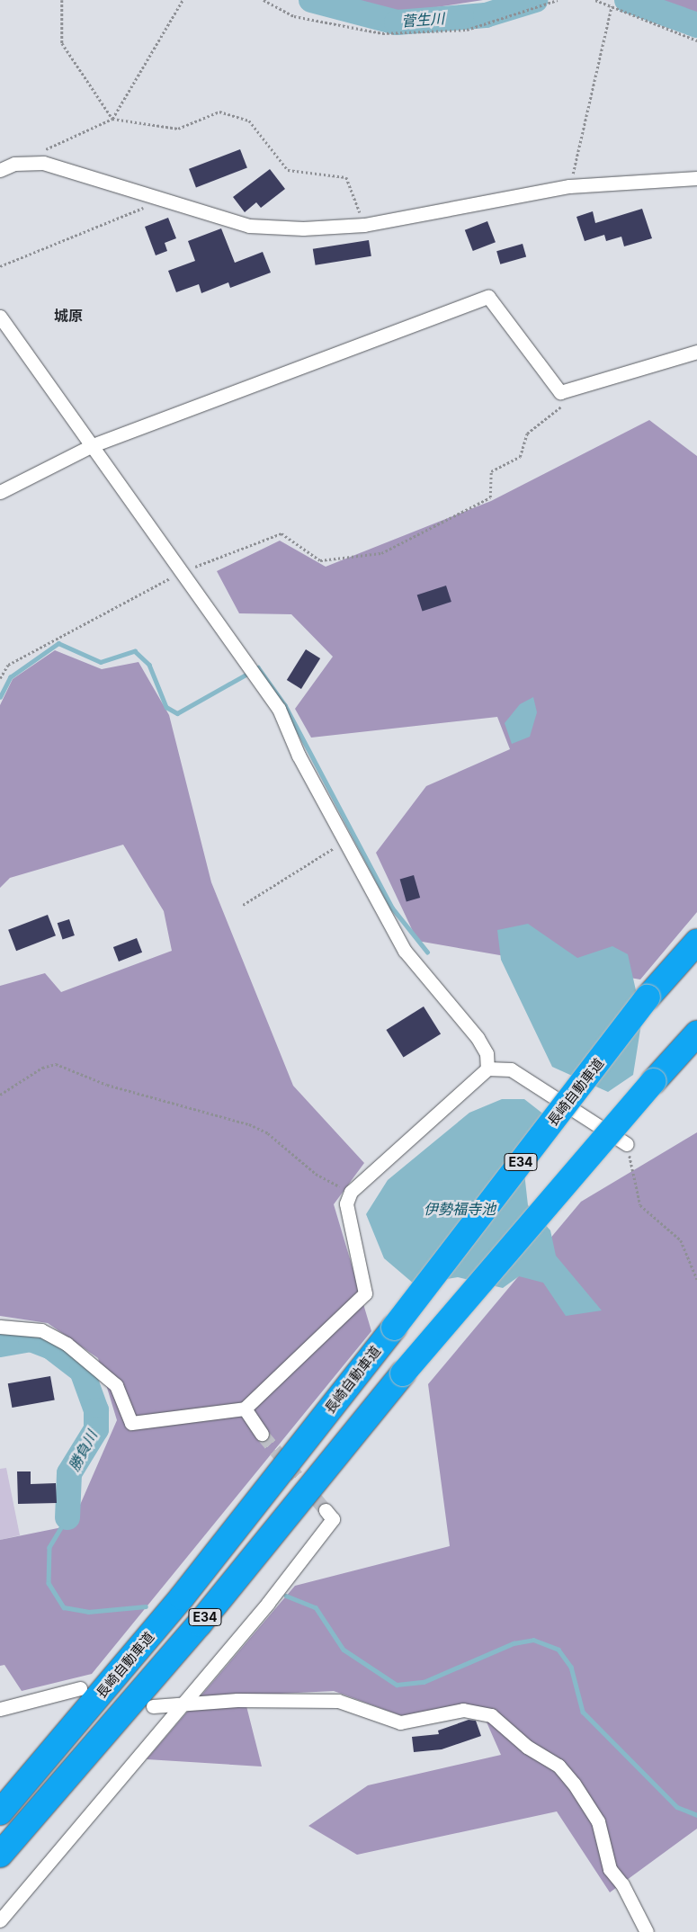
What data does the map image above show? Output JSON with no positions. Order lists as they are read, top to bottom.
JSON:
{
  "streets": {
    "highway": ["長崎自動車道", "E34"]
  },
  "districts": ["城原"],
  "water": ["菅生川", "伊勢福寺池", "勝負川"]
}
